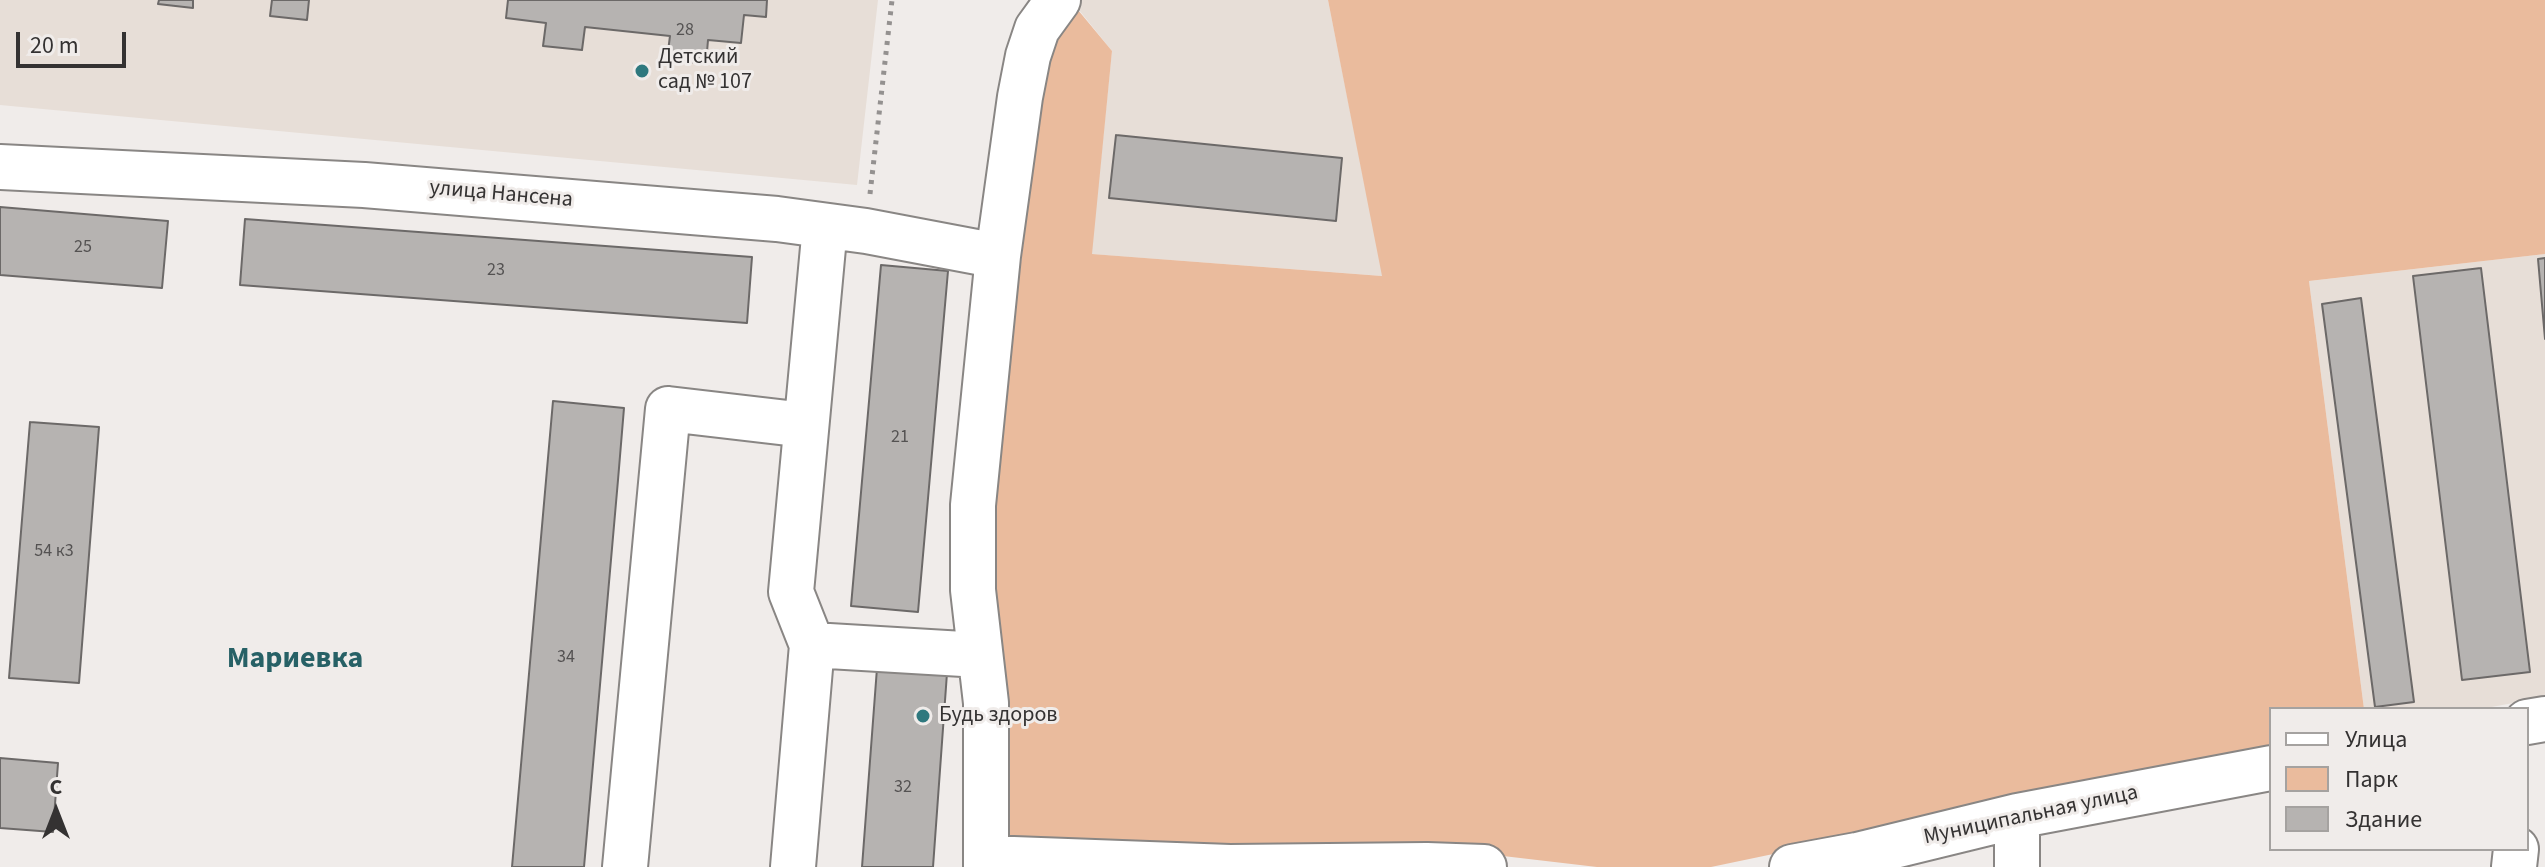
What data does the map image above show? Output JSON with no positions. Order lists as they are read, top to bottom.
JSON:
{
  "streets": {
    "street": ["улица Нансена", "Муниципальная улица"]
  },
  "districts": ["Мариевка"],
  "places": ["Детский сад № 107", "Будь здоров"],
  "house_numbers": [
    "28",
    "25",
    "23",
    "21",
    "54 к3",
    "34",
    "32"
  ],
  "legend": ["Улица", "Парк", "Здание"],
  "scale_bar": "20 m",
  "north": "top"
}
